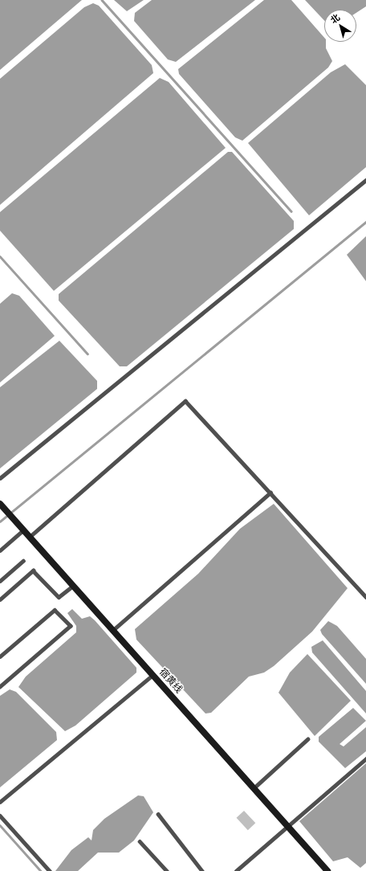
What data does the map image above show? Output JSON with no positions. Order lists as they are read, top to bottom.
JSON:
{
  "streets": {
    "main road": ["宿黄线"]
  },
  "north": "top left"
}
